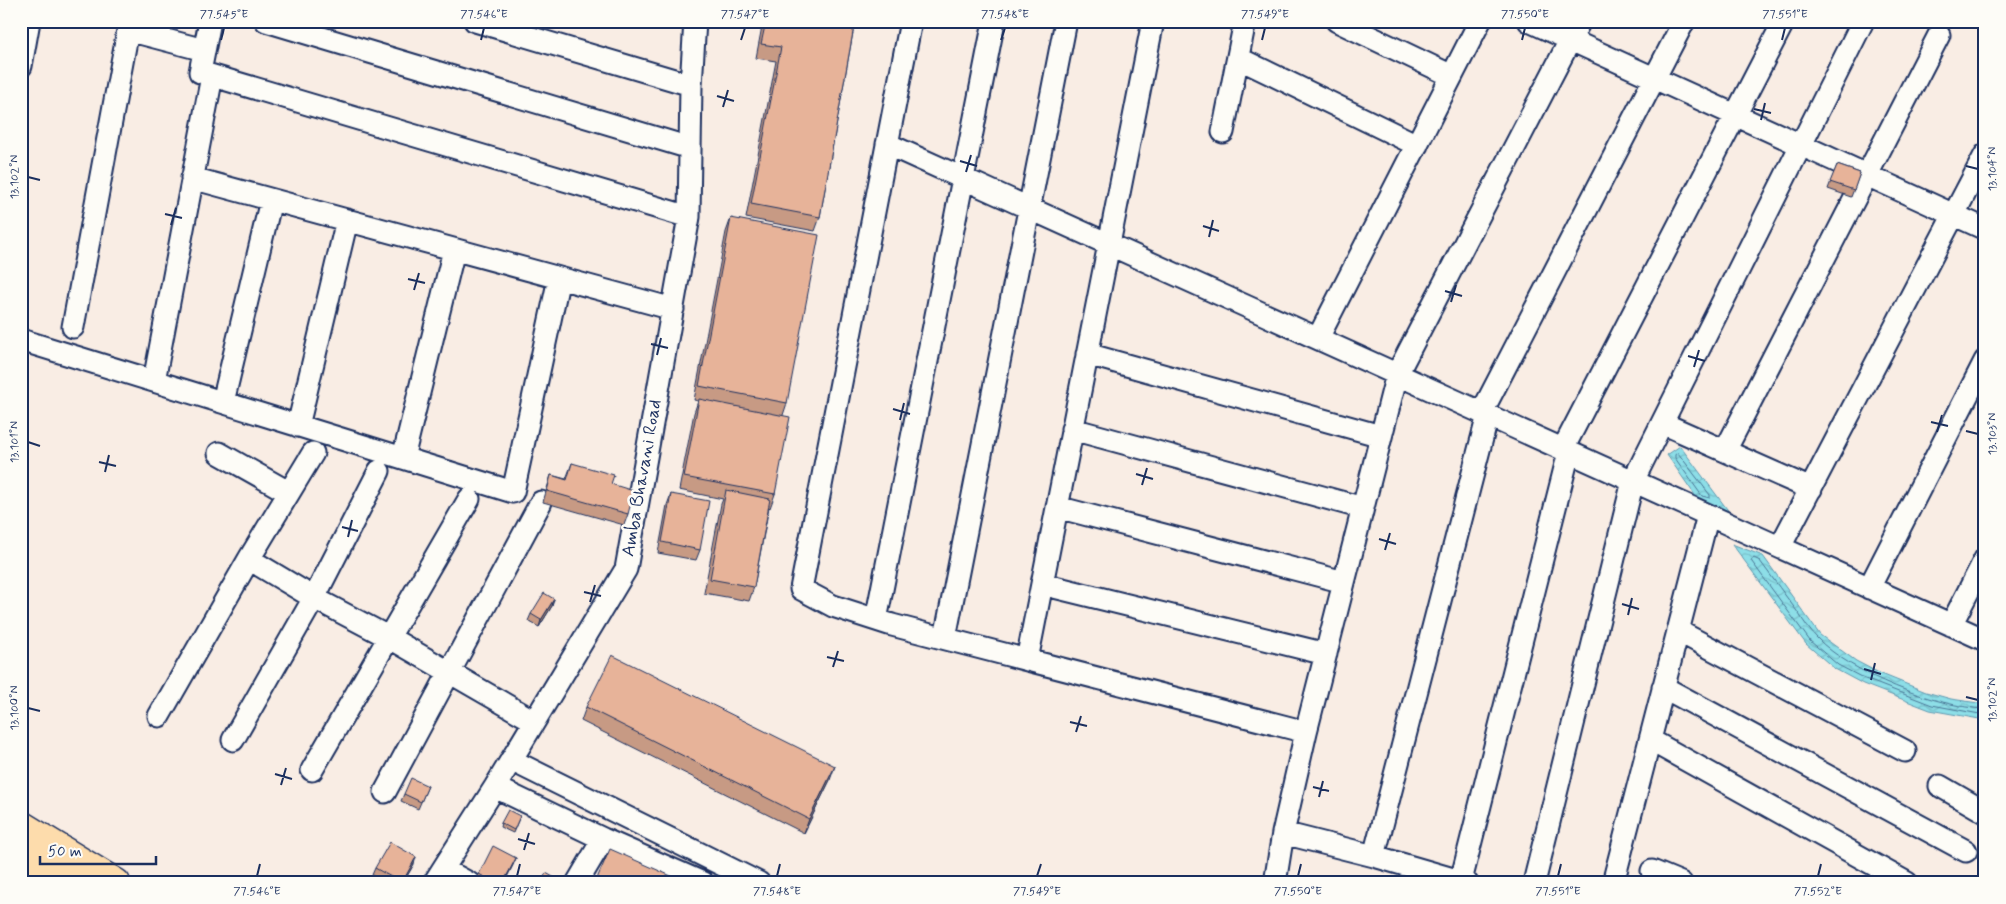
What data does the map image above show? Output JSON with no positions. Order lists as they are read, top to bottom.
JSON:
{
  "streets": {
    "street": ["Amba Bhavani Road"]
  },
  "scale_bar": "50 m",
  "coordinates": [
    "77.545°E",
    "77.546°E",
    "77.547°E",
    "77.548°E",
    "77.549°E",
    "77.550°E",
    "77.551°E",
    "13.104°N",
    "13.102°N",
    "13.103°N",
    "13.101°N",
    "13.100°N",
    "77.552°E"
  ]
}
